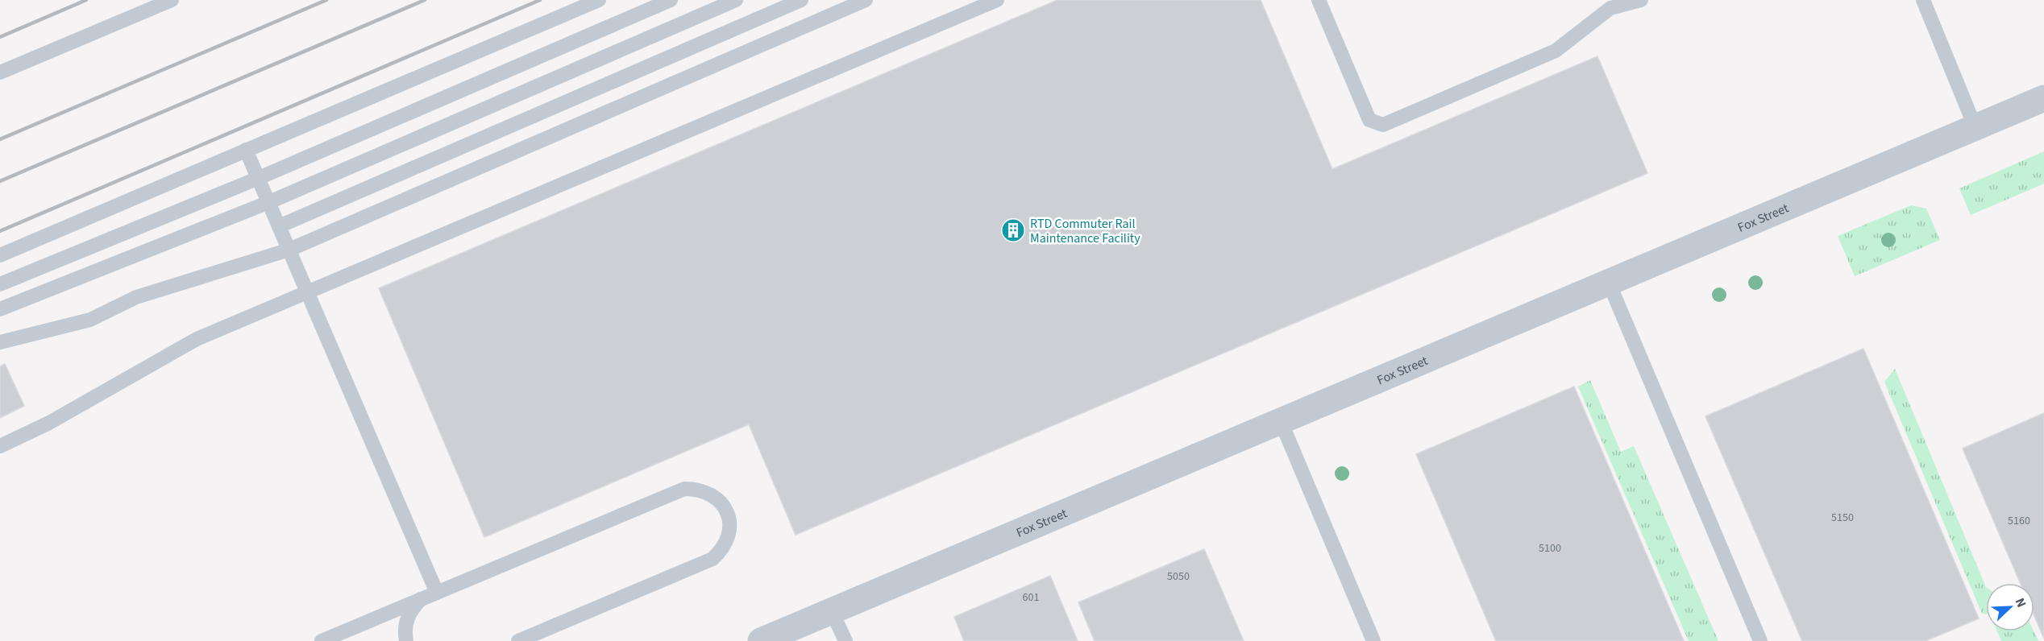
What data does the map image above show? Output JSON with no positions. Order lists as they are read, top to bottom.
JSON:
{
  "streets": {
    "street": ["Fox Street"]
  },
  "places": {
    "building": ["RTD Commuter Rail Maintenance Facility"]
  },
  "house_numbers": [
    "5150",
    "5160",
    "5100",
    "5050",
    "601"
  ],
  "north": "top right"
}
